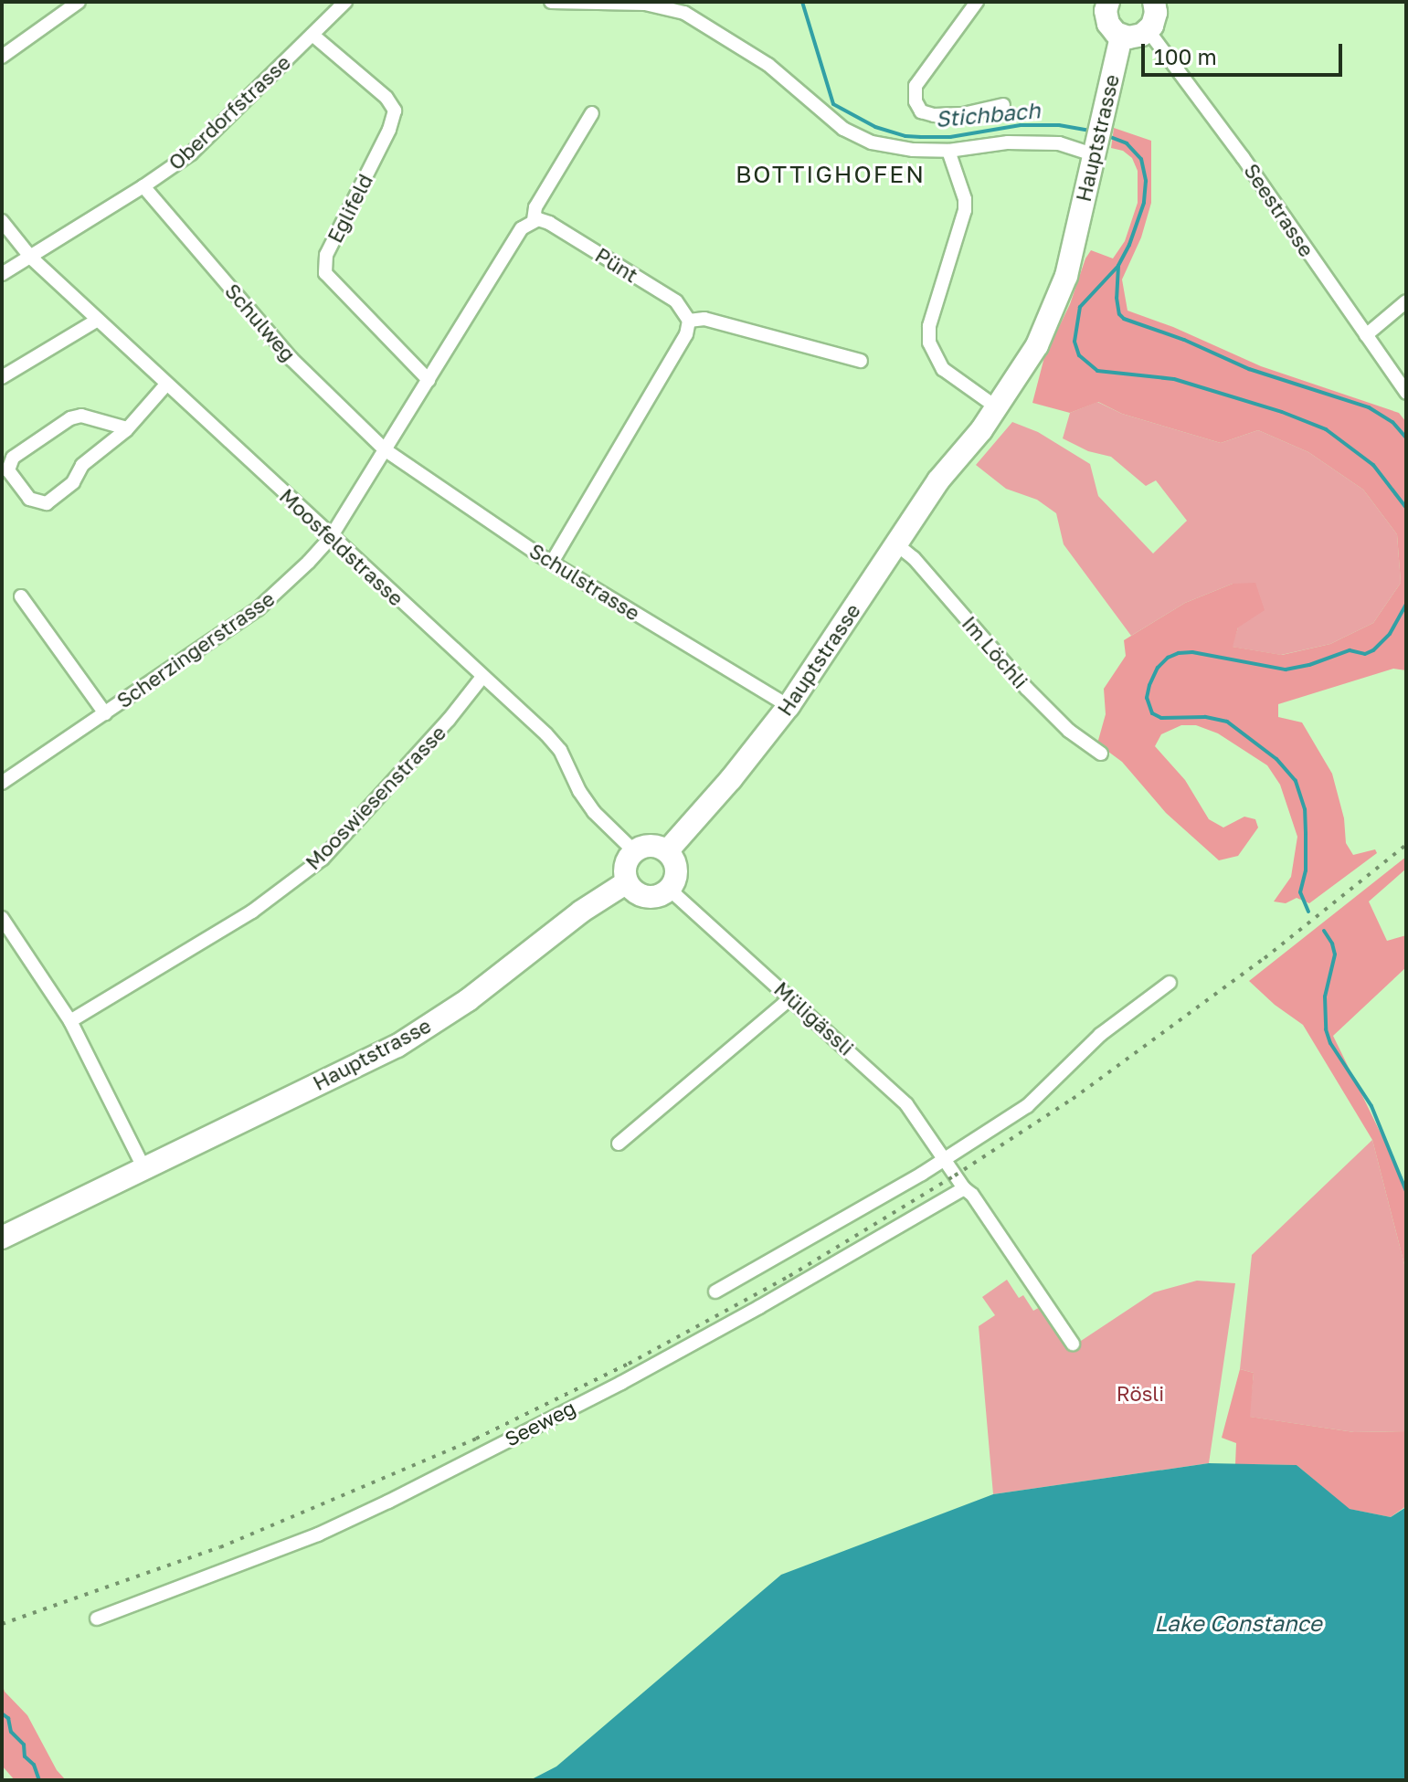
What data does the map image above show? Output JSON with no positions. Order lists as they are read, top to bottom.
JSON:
{
  "streets": {
    "main road": ["Hauptstrasse"],
    "street": [
      "Oberdorfstrasse",
      "Eglifeld",
      "Seestrasse",
      "Pünt",
      "Schulweg",
      "Moosfeldstrasse",
      "Schulstrasse",
      "Scherzingerstrasse",
      "Im Löchli",
      "Mooswiesenstrasse",
      "Müligässli",
      "Seeweg"
    ]
  },
  "crossings": [
    ["Oberdorfstrasse", "Eglifeld"],
    ["Oberdorfstrasse", "Schulweg"],
    ["Oberdorfstrasse", "Moosfeldstrasse"],
    ["Hauptstrasse", "Moosfeldstrasse"],
    ["Hauptstrasse", "Schulstrasse"],
    ["Hauptstrasse", "Im Löchli"],
    ["Hauptstrasse", "Müligässli"],
    ["Schulweg", "Schulstrasse"],
    ["Schulweg", "Scherzingerstrasse"],
    ["Moosfeldstrasse", "Scherzingerstrasse"],
    ["Moosfeldstrasse", "Mooswiesenstrasse"],
    ["Moosfeldstrasse", "Müligässli"],
    ["Schulstrasse", "Scherzingerstrasse"],
    ["Müligässli", "Seeweg"]
  ],
  "districts": ["BOTTIGHOFEN"],
  "water": ["Stichbach", "Lake Constance"],
  "parks": ["Rösli"],
  "scale_bar": "100 m"
}
